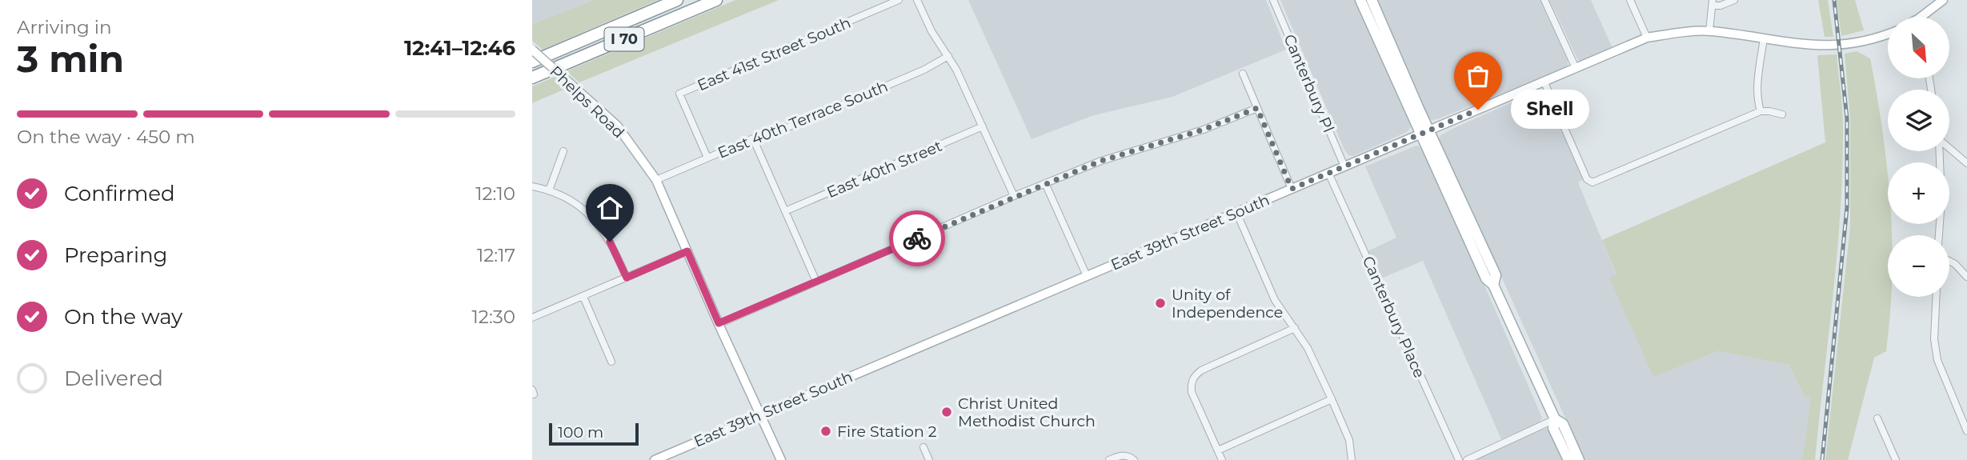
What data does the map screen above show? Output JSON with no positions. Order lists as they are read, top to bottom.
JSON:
{
  "streets": {
    "highway": ["I 70"],
    "main road": ["Phelps Road", "East 39th Street South"],
    "street": [
      "East 41st Street South",
      "Canterbury Pl",
      "East 40th Terrace South",
      "East 40th Street",
      "Canterbury Place"
    ]
  },
  "crossings": [
    ["East 41st Street South", "East 40th Terrace South"],
    ["Canterbury Pl", "East 39th Street South"],
    ["Phelps Road", "East 40th Terrace South"],
    ["Phelps Road", "East 39th Street South"],
    ["East 39th Street South", "Canterbury Place"]
  ],
  "places": [
    "Shell",
    "Unity of Independence",
    "Christ United Methodist Church",
    "Fire Station 2"
  ],
  "scale_bar": "100 m",
  "north": "bottom right",
  "page": {
    "heading": ["3 min", "Arriving in", "12:41–12:46"],
    "map_buttons": ["+", "−"],
    "bubble": "Shell",
    "bar": "On the way · 450 m",
    "list": [
      ["Confirmed", "12:10"],
      ["Preparing", "12:17"],
      ["On the way", "12:30"],
      "Delivered"
    ],
    "scale": "100 m"
  }
}
